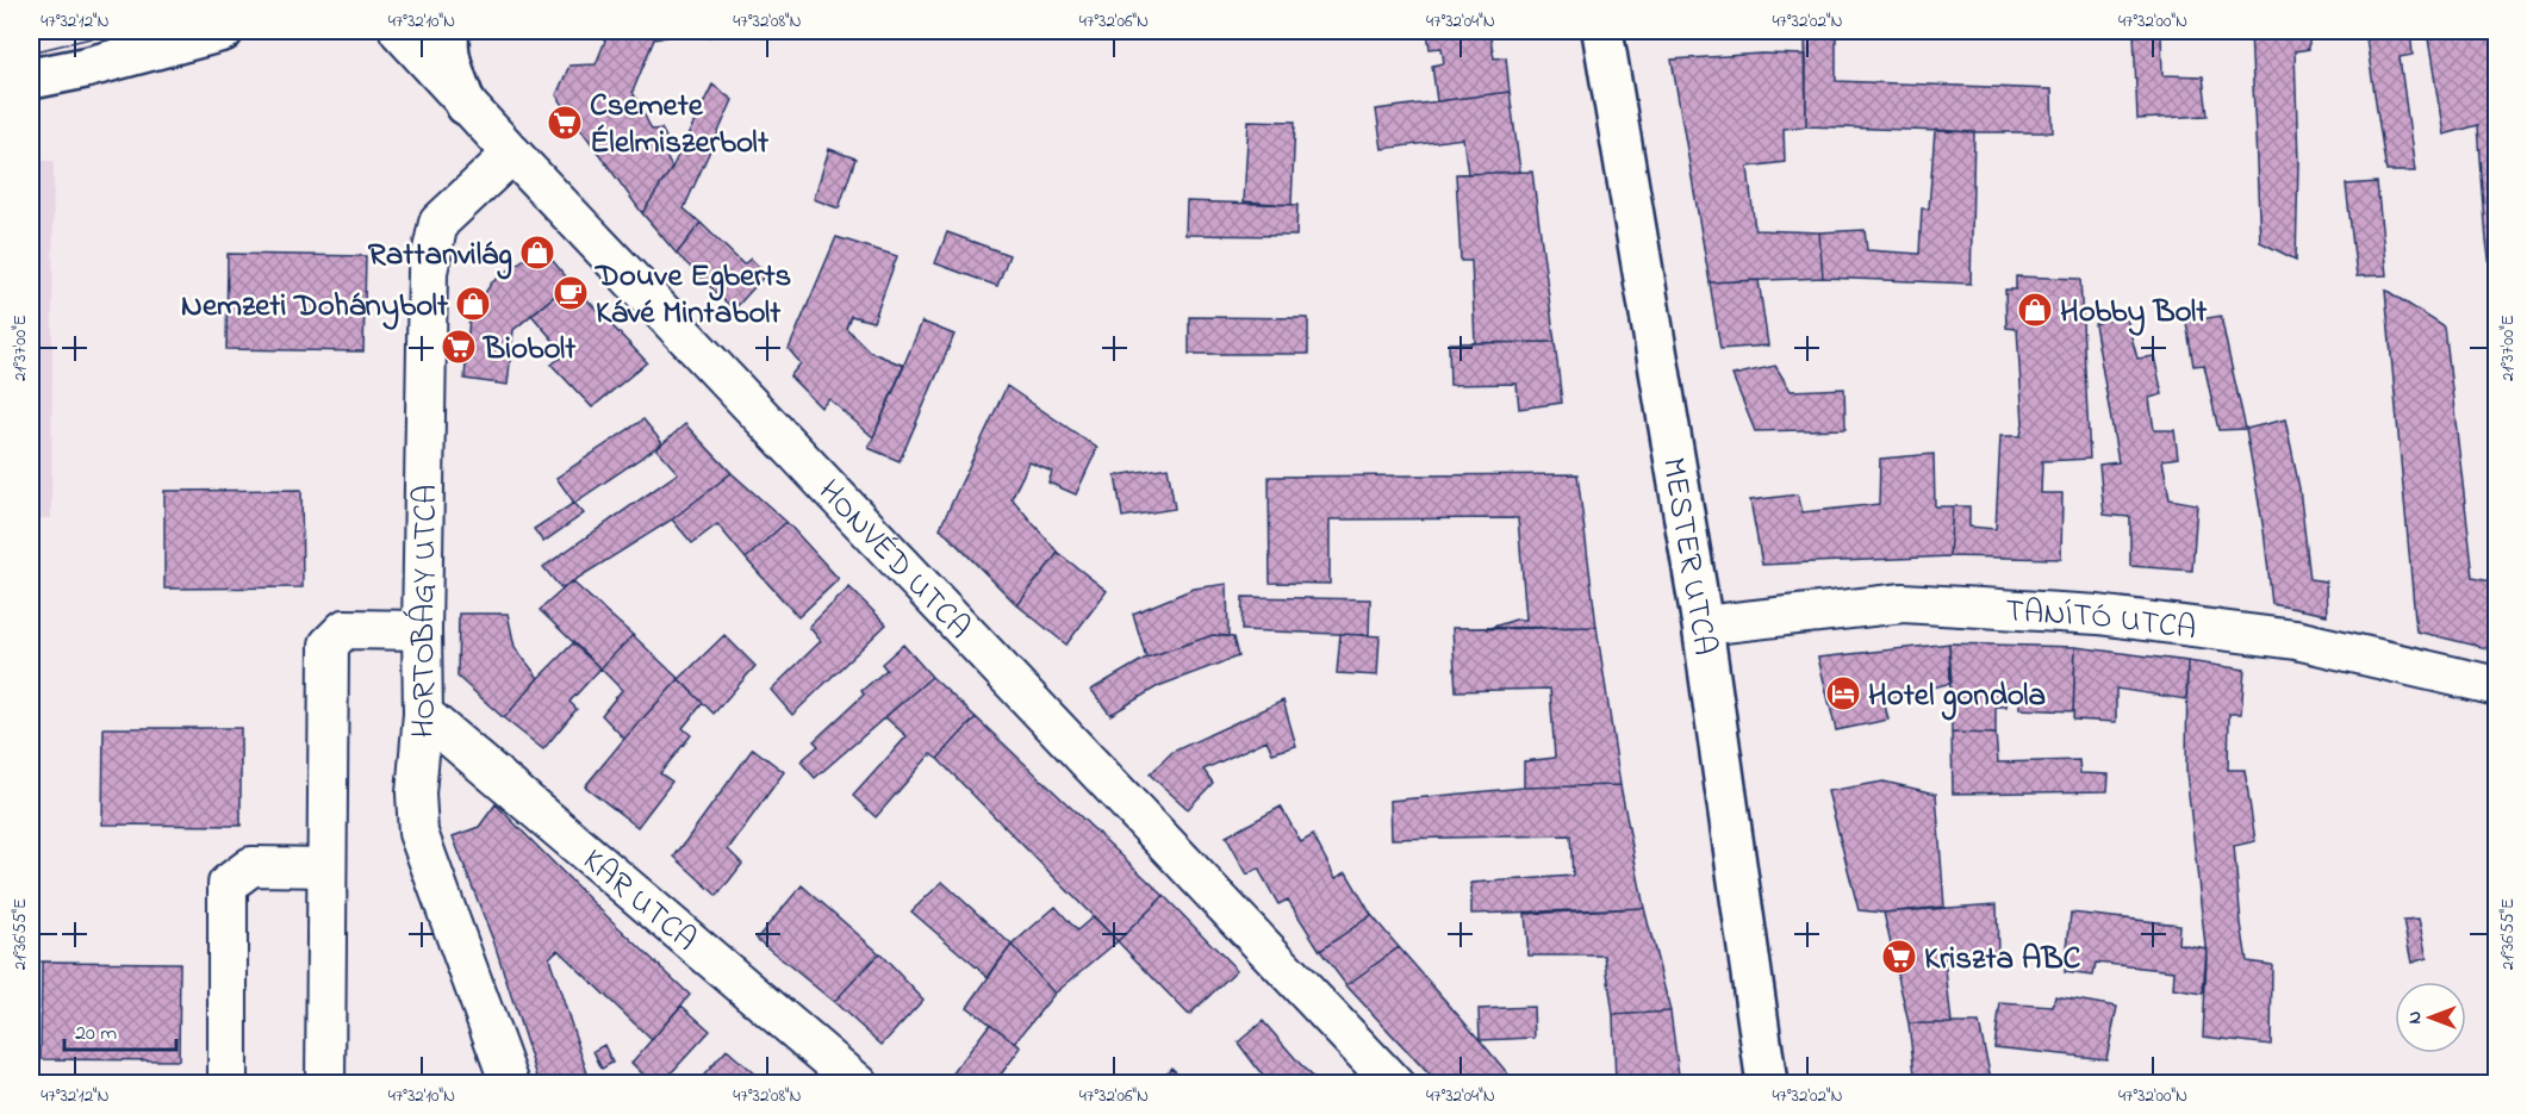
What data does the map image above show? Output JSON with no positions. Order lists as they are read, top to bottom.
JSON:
{
  "streets": {
    "street": [
      "MESTER UTCA",
      "HONVÉD UTCA",
      "HORTOBÁGY UTCA",
      "TANÍTÓ UTCA",
      "KAR UTCA"
    ]
  },
  "crossings": [
    ["MESTER UTCA", "TANÍTÓ UTCA"],
    ["HONVÉD UTCA", "HORTOBÁGY UTCA"],
    ["HORTOBÁGY UTCA", "KAR UTCA"]
  ],
  "places": {
    "supermarket": ["Csemete Élelmiszerbolt", "Biobolt", "Kriszta ABC"],
    "shop": ["Rattanvilág", "Nemzeti Dohánybolt", "Hobby Bolt"],
    "cafe": ["Douve Egberts Kávé Mintabolt"],
    "hotel": ["Hotel gondola"]
  },
  "scale_bar": "20 m",
  "north": "left",
  "coordinates": [
    "47°32'12\"N",
    "47°32'10\"N",
    "47°32'08\"N",
    "47°32'06\"N",
    "47°32'04\"N",
    "47°32'02\"N",
    "47°32'00\"N",
    "21°37'00\"E",
    "21°36'55\"E"
  ]
}
